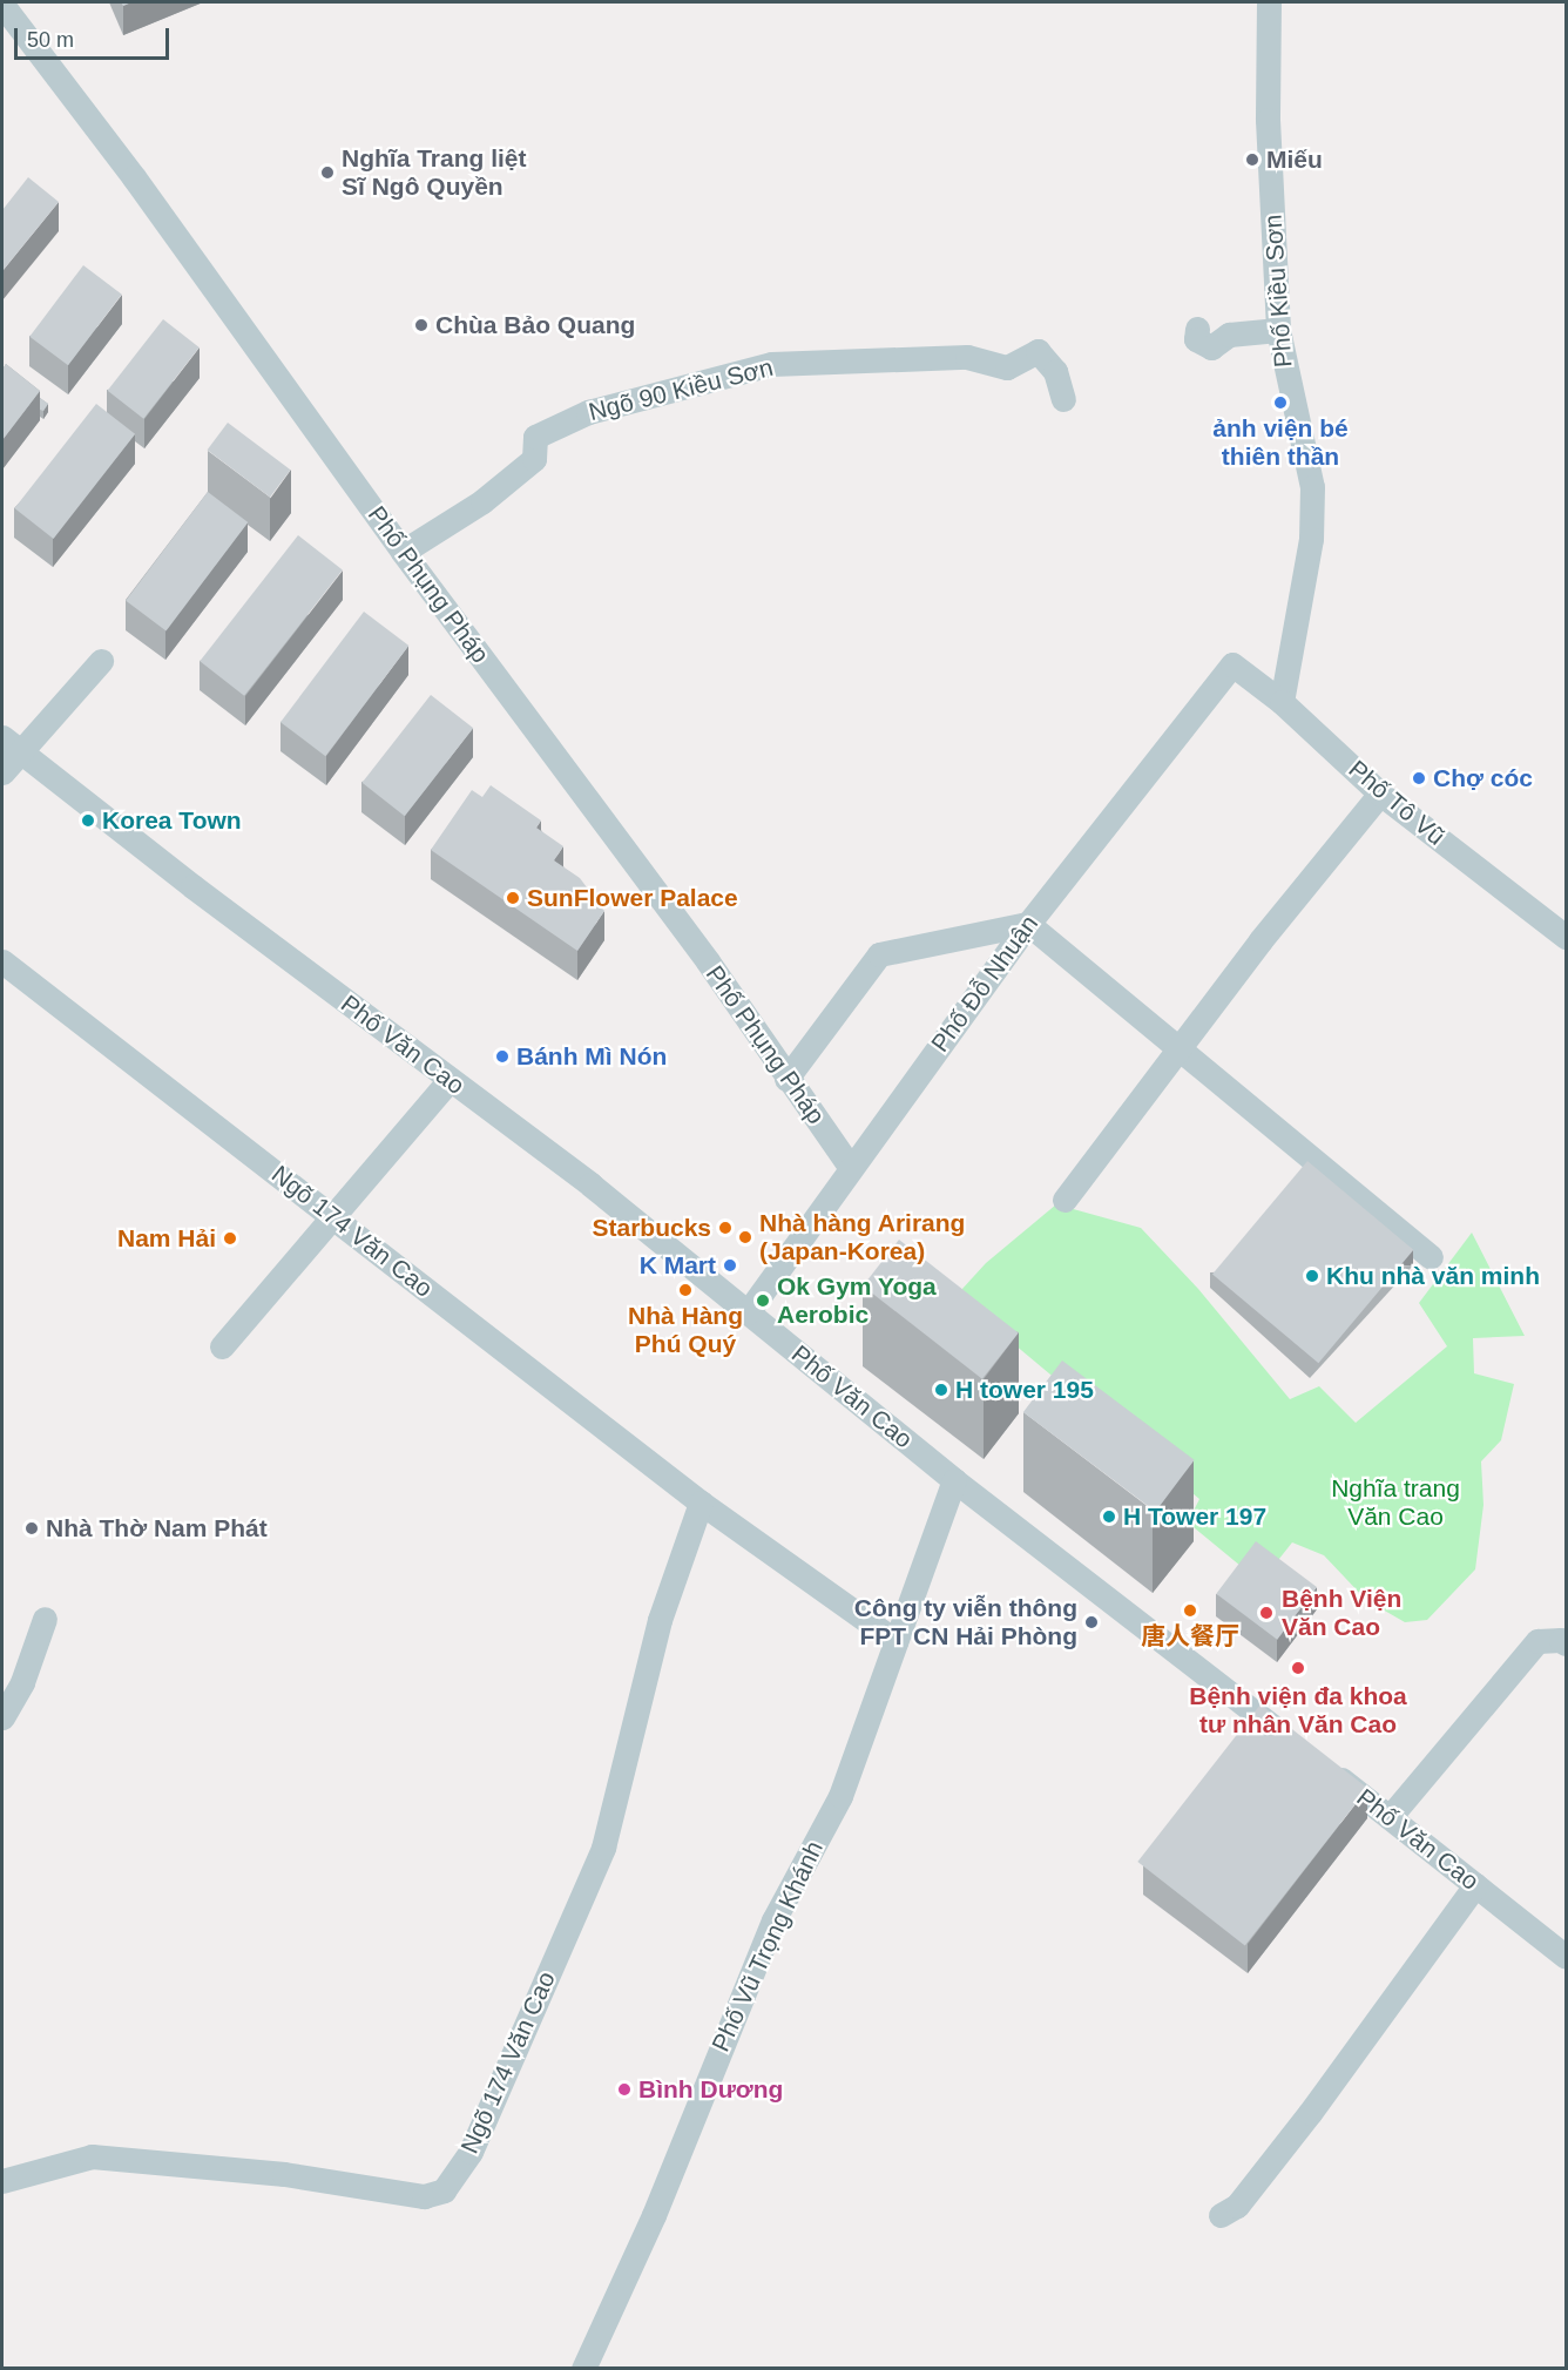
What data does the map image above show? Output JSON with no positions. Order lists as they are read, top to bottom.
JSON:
{
  "streets": {
    "street": [
      "Phố Kiều Sơn",
      "Ngõ 90 Kiều Sơn",
      "Phố Phụng Pháp",
      "Phố Tô Vũ",
      "Phố Đỗ Nhuận",
      "Phố Văn Cao",
      "Ngõ 174 Văn Cao",
      "Phố Vũ Trọng Khánh"
    ]
  },
  "crossings": [
    ["Phố Kiều Sơn", "Phố Tô Vũ"],
    ["Ngõ 90 Kiều Sơn", "Phố Phụng Pháp"],
    ["Phố Phụng Pháp", "Phố Đỗ Nhuận"],
    ["Phố Tô Vũ", "Phố Đỗ Nhuận"],
    ["Phố Đỗ Nhuận", "Phố Văn Cao"],
    ["Phố Văn Cao", "Phố Vũ Trọng Khánh"],
    ["Ngõ 174 Văn Cao", "Phố Vũ Trọng Khánh"]
  ],
  "parks": ["Nghĩa trang Văn Cao"],
  "places": [
    "Miếu",
    "Nghĩa Trang liệt Sĩ Ngô Quyền",
    "Chùa Bảo Quang",
    "ảnh viện bé thiên thần",
    "Chợ cóc",
    "Korea Town",
    "SunFlower Palace",
    "Bánh Mì Nón",
    "Starbucks",
    "Nhà hàng Arirang (Japan-Korea)",
    "Nam Hải",
    "K Mart",
    "Khu nhà văn minh",
    "Nhà Hàng Phú Quý",
    "Ok Gym Yoga Aerobic",
    "H tower 195",
    "H Tower 197",
    "Nhà Thờ Nam Phát",
    "唐人餐厅",
    "Bệnh Viện Văn Cao",
    "Công ty viễn thông FPT CN Hải Phòng",
    "Bệnh viện đa khoa tư nhân Văn Cao",
    "Bình Dương"
  ],
  "scale_bar": "50 m"
}
